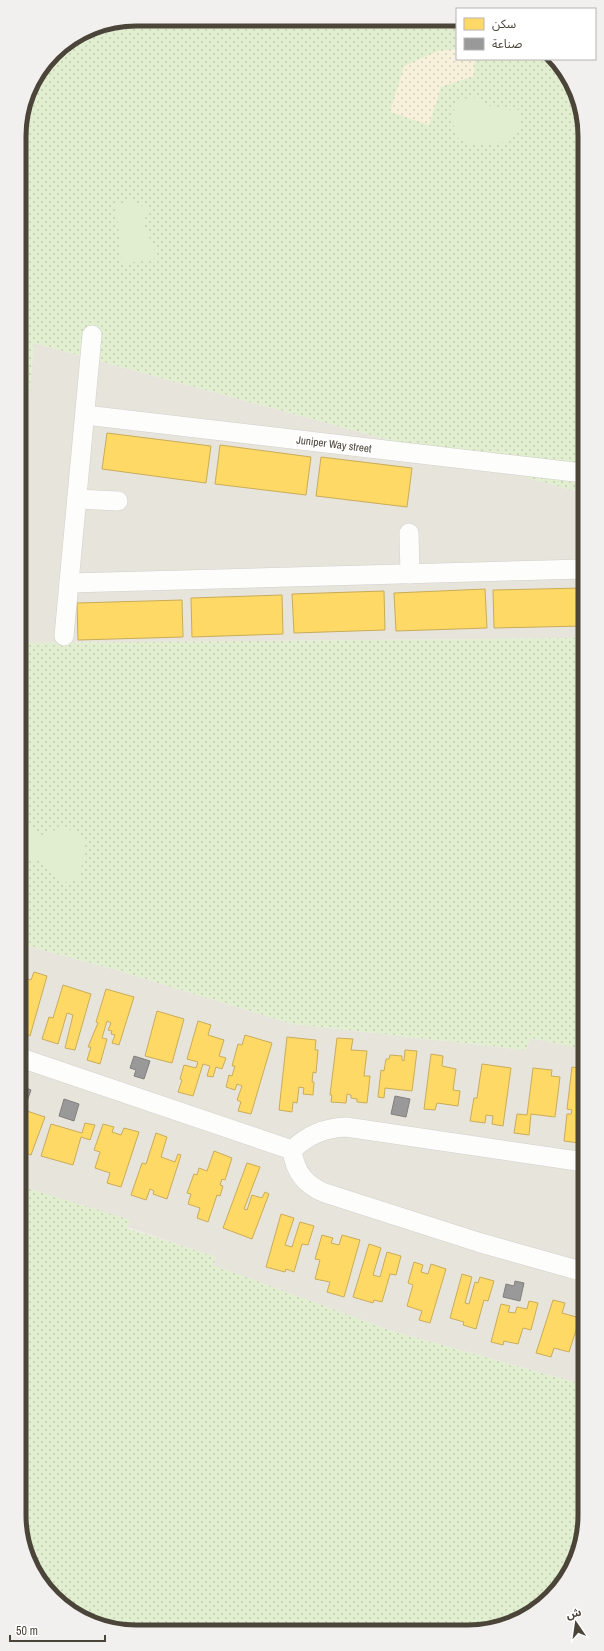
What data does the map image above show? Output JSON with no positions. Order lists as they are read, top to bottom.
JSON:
{
  "streets": {
    "street": ["Juniper Way street"]
  },
  "legend": ["سكن", "صناعة"],
  "scale_bar": "50 m",
  "north": "top"
}
